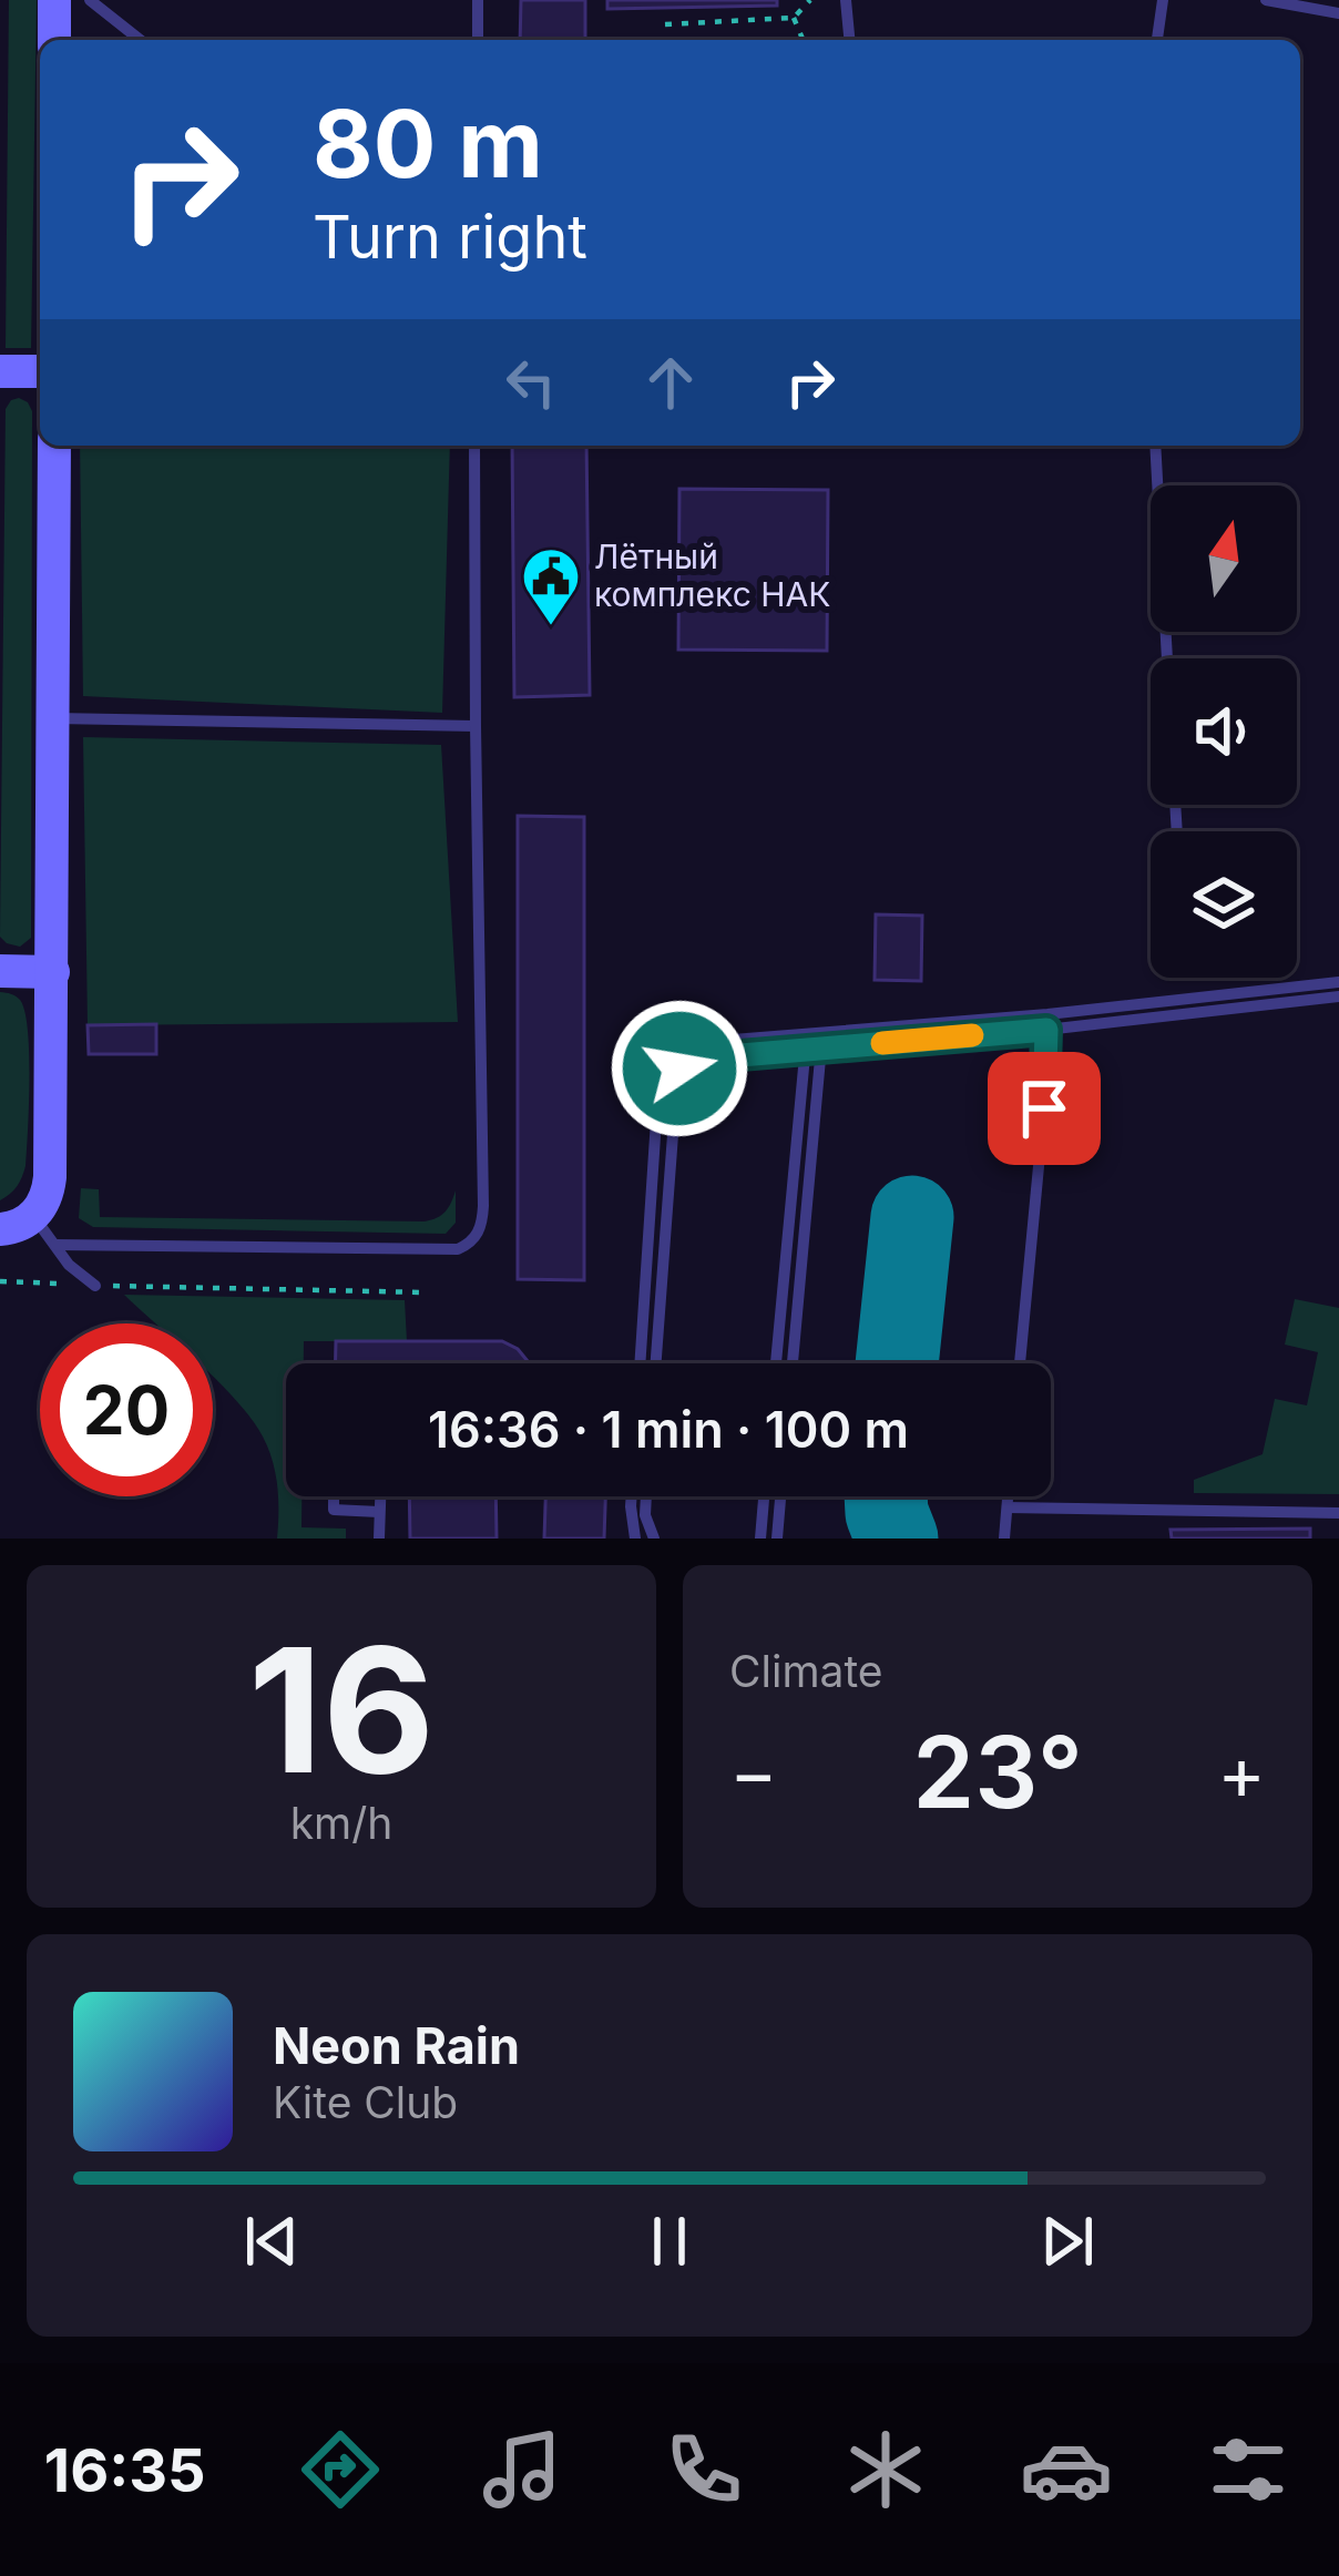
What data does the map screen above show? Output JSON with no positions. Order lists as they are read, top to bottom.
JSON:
{
  "places": {
    "public building": ["Лётный комплекс НАК"]
  },
  "north": "top",
  "page": {
    "turn": ["80 m", "Turn right"],
    "limit": "20",
    "trip": "16:36 · 1 min · 100 m",
    "tile": [
      ["16", "km/h"],
      "Climate"
    ],
    "heat": ["−", "23°", "+"],
    "song": ["Neon Rain", "Kite Club"],
    "tabs": "16:35"
  }
}
